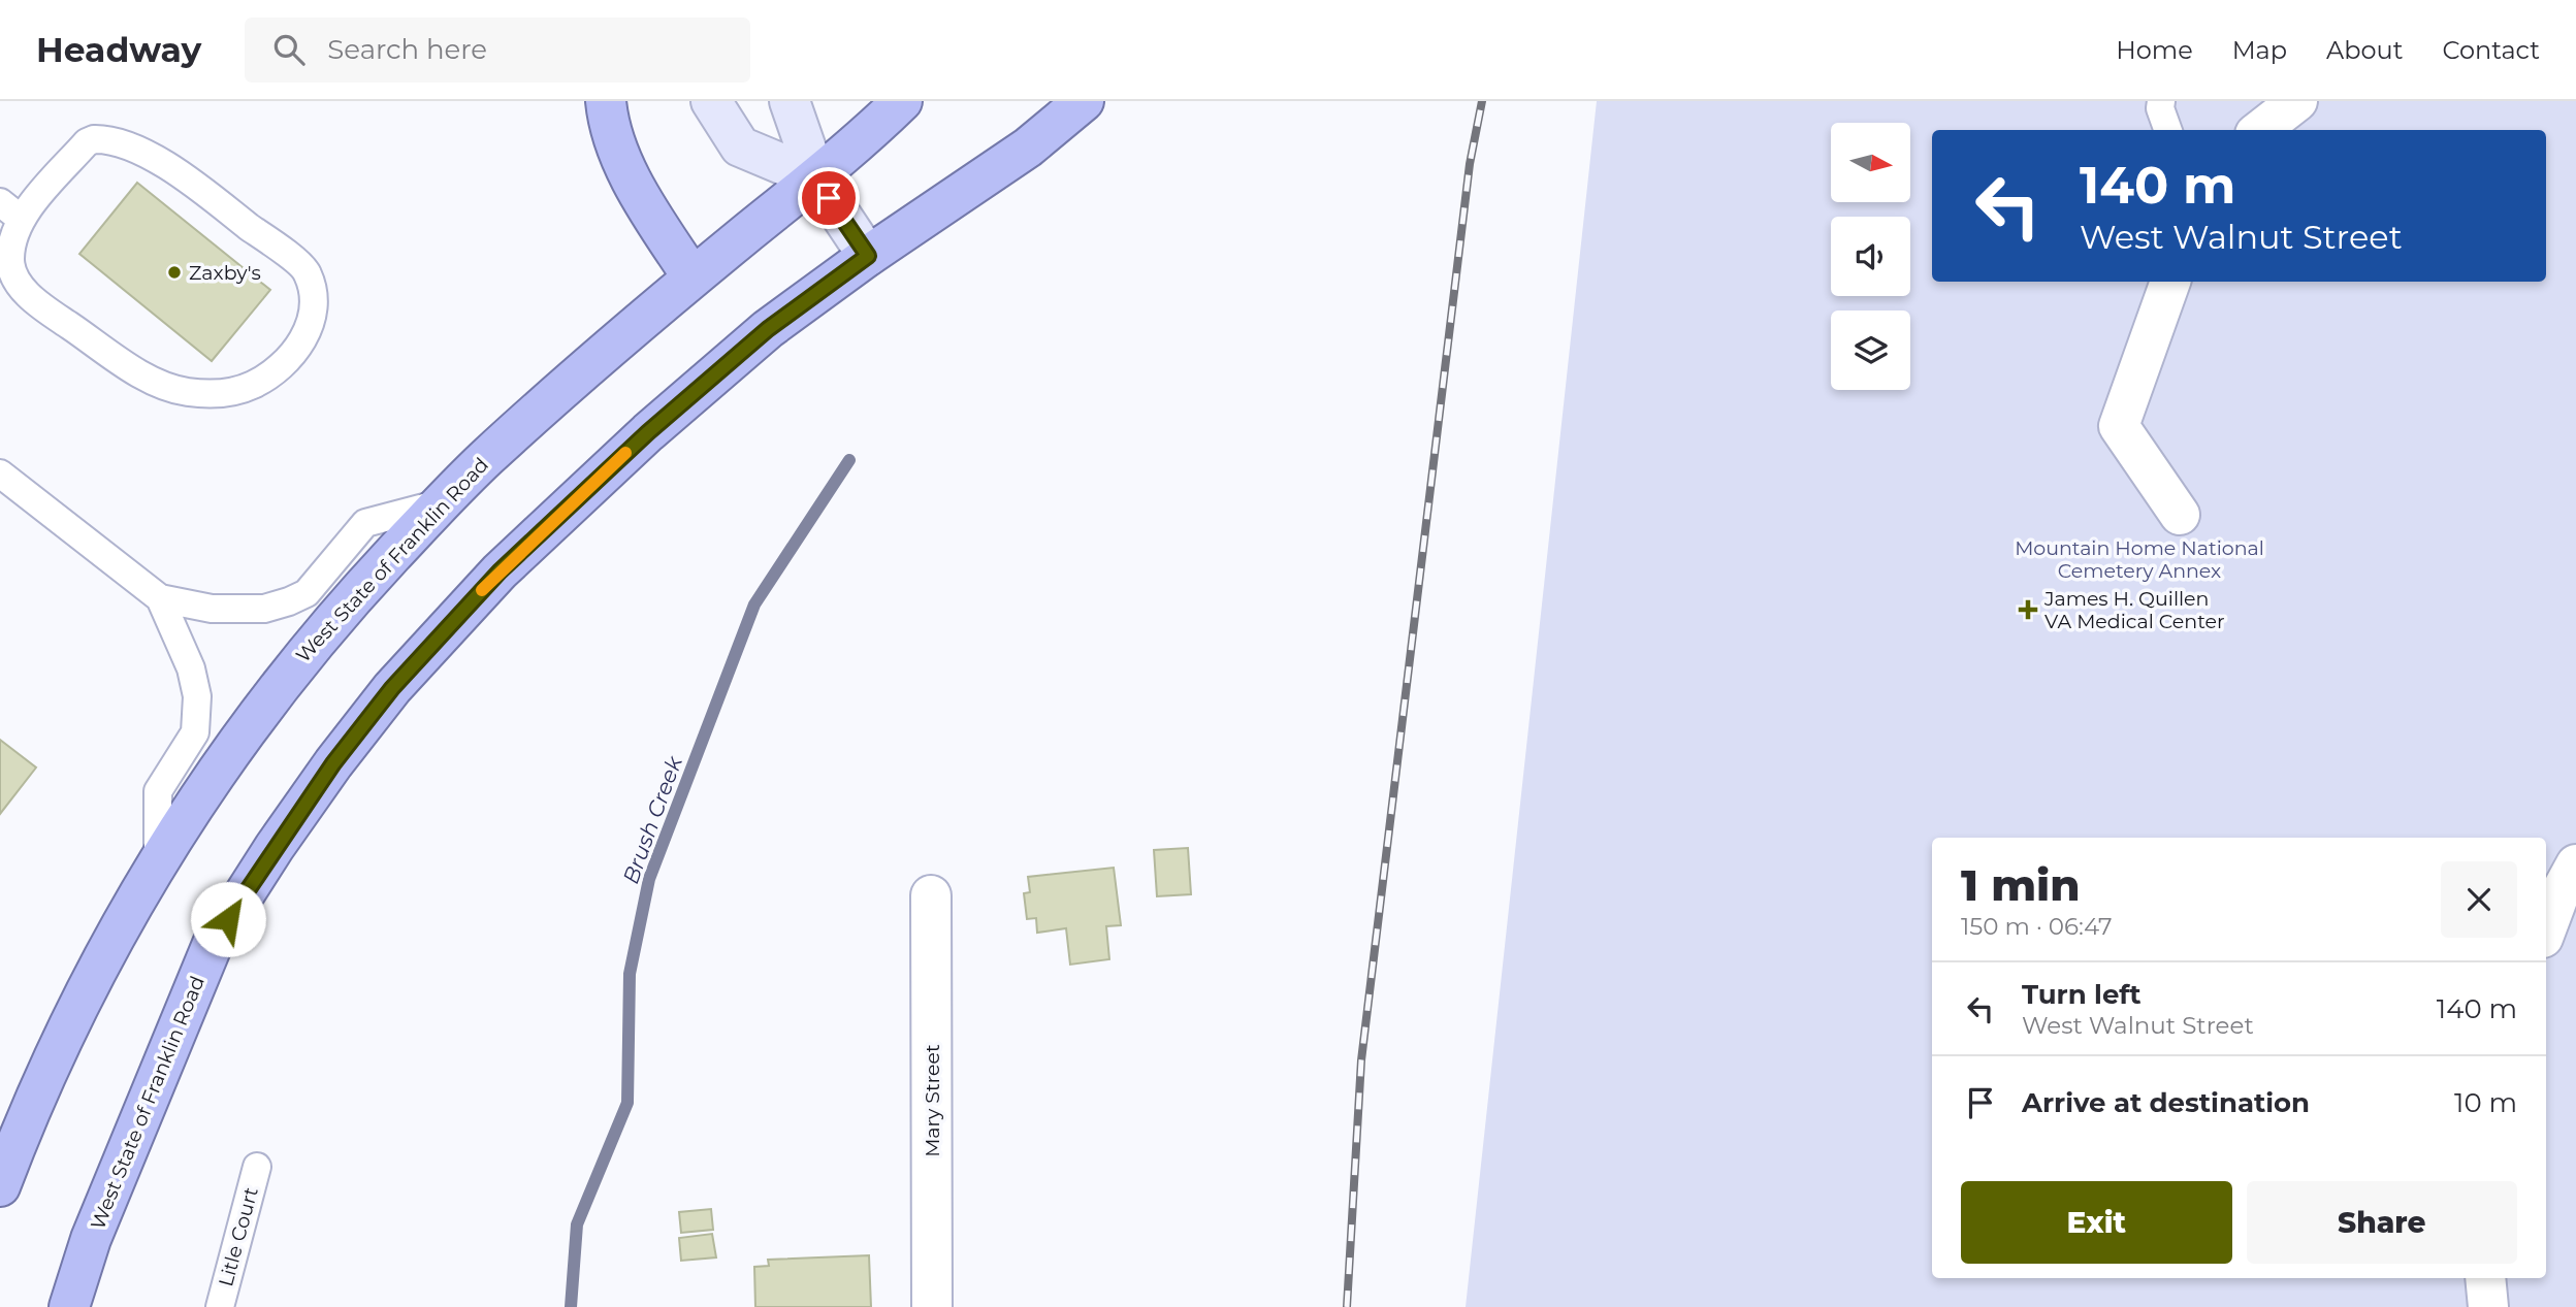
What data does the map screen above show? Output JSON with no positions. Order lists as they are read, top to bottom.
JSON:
{
  "streets": {
    "highway": ["West State of Franklin Road"],
    "street": ["Mary Street"],
    "lane": ["Litle Court"]
  },
  "water": ["Brush Creek"],
  "parks": ["Mountain Home National Cemetery Annex"],
  "places": {
    "other": ["Zaxby's"],
    "health": ["James H. Quillen VA Medical Center"]
  },
  "north": "right",
  "page": {
    "header": "Headway",
    "search": "Search here",
    "nav": [
      "Home",
      "Map",
      "About",
      "Contact"
    ],
    "turn": ["140 m", "West Walnut Street"],
    "heading": ["1 min", "150 m · 06:47"],
    "list": [
      {
        "name": "Turn left",
        "note": "West Walnut Street",
        "value": "140 m"
      },
      {
        "name": "Arrive at destination",
        "value": "10 m"
      }
    ],
    "buttons": ["Exit", "Share"]
  }
}
